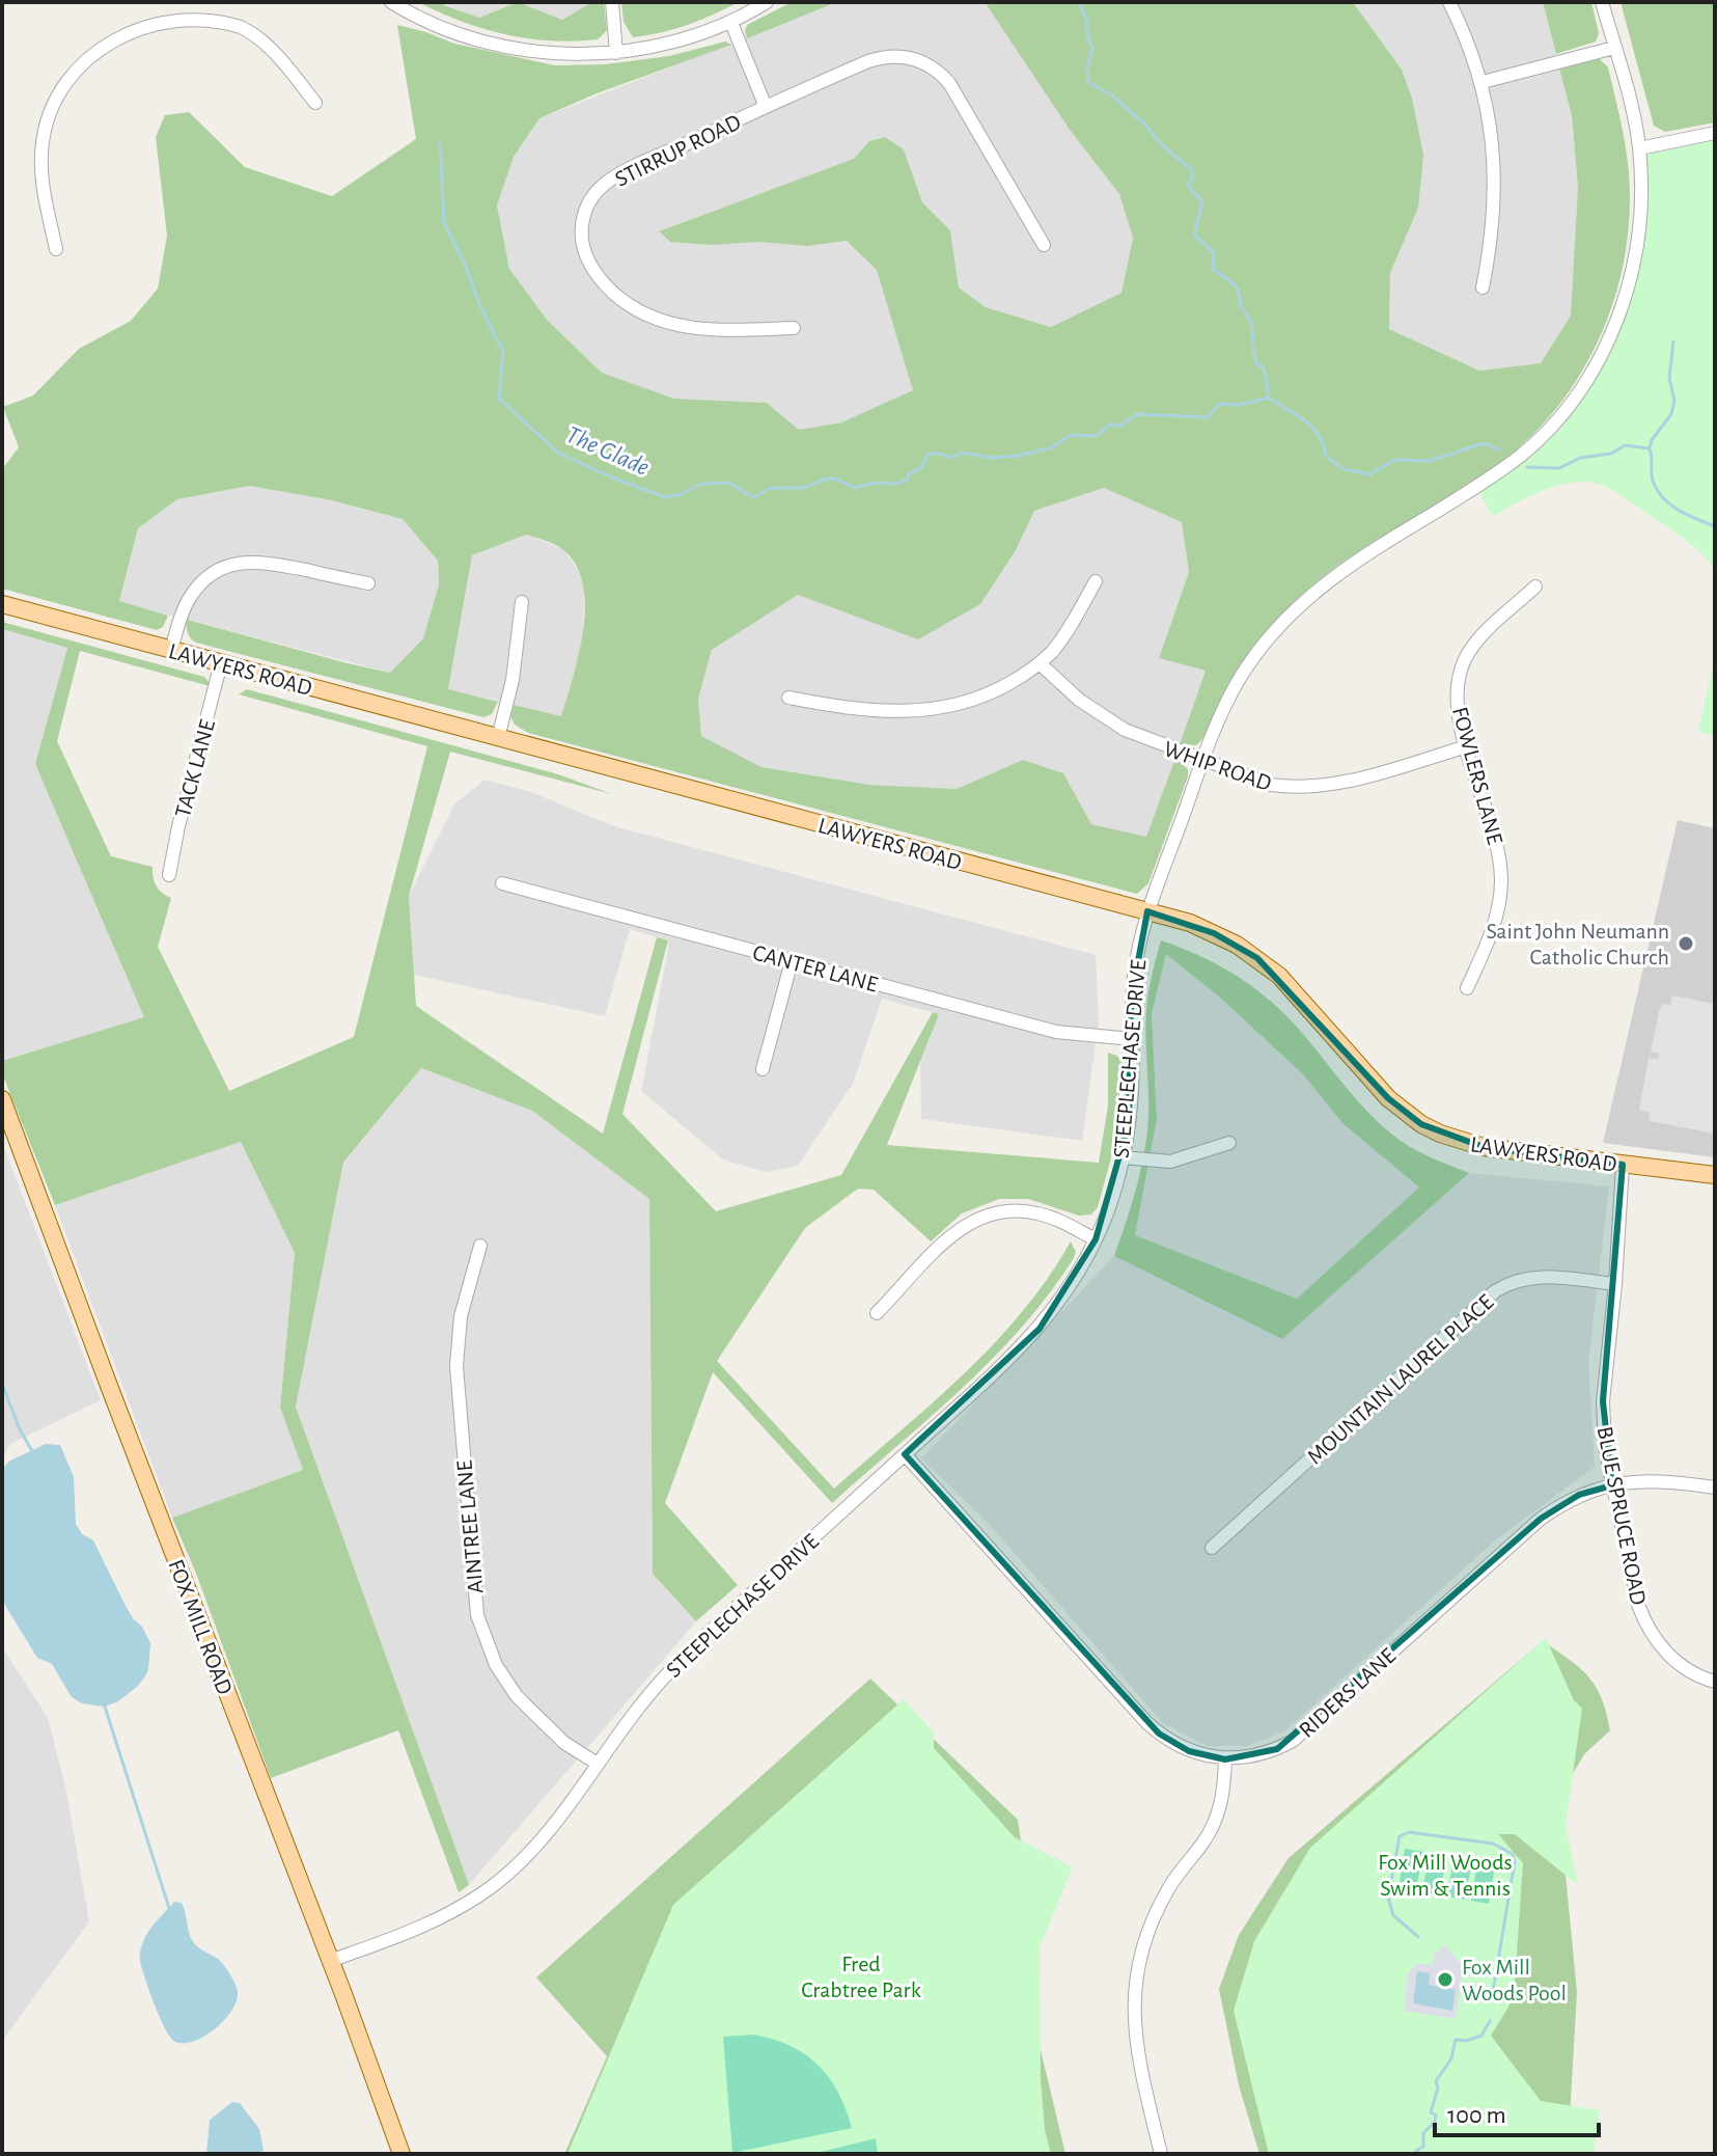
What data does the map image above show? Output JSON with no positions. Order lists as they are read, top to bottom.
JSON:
{
  "streets": {
    "main road": ["LAWYERS ROAD", "FOX MILL ROAD"],
    "street": [
      "STIRRUP ROAD",
      "WHIP ROAD",
      "TACK LANE",
      "FOWLERS LANE",
      "CANTER LANE",
      "STEEPLECHASE DRIVE",
      "MOUNTAIN LAUREL PLACE",
      "BLUE SPRUCE ROAD",
      "AINTREE LANE",
      "RIDERS LANE"
    ]
  },
  "crossings": [
    ["LAWYERS ROAD", "TACK LANE"],
    ["LAWYERS ROAD", "STEEPLECHASE DRIVE"],
    ["LAWYERS ROAD", "BLUE SPRUCE ROAD"],
    ["WHIP ROAD", "FOWLERS LANE"],
    ["WHIP ROAD", "STEEPLECHASE DRIVE"],
    ["CANTER LANE", "STEEPLECHASE DRIVE"],
    ["STEEPLECHASE DRIVE", "AINTREE LANE"],
    ["STEEPLECHASE DRIVE", "FOX MILL ROAD"],
    ["STEEPLECHASE DRIVE", "RIDERS LANE"],
    ["MOUNTAIN LAUREL PLACE", "BLUE SPRUCE ROAD"],
    ["BLUE SPRUCE ROAD", "RIDERS LANE"]
  ],
  "water": ["The Glade"],
  "parks": ["Fox Mill Woods Swim & Tennis", "Fred Crabtree Park"],
  "places": ["Saint John Neumann Catholic Church", "Fox Mill Woods Pool"],
  "scale_bar": "100 m"
}
